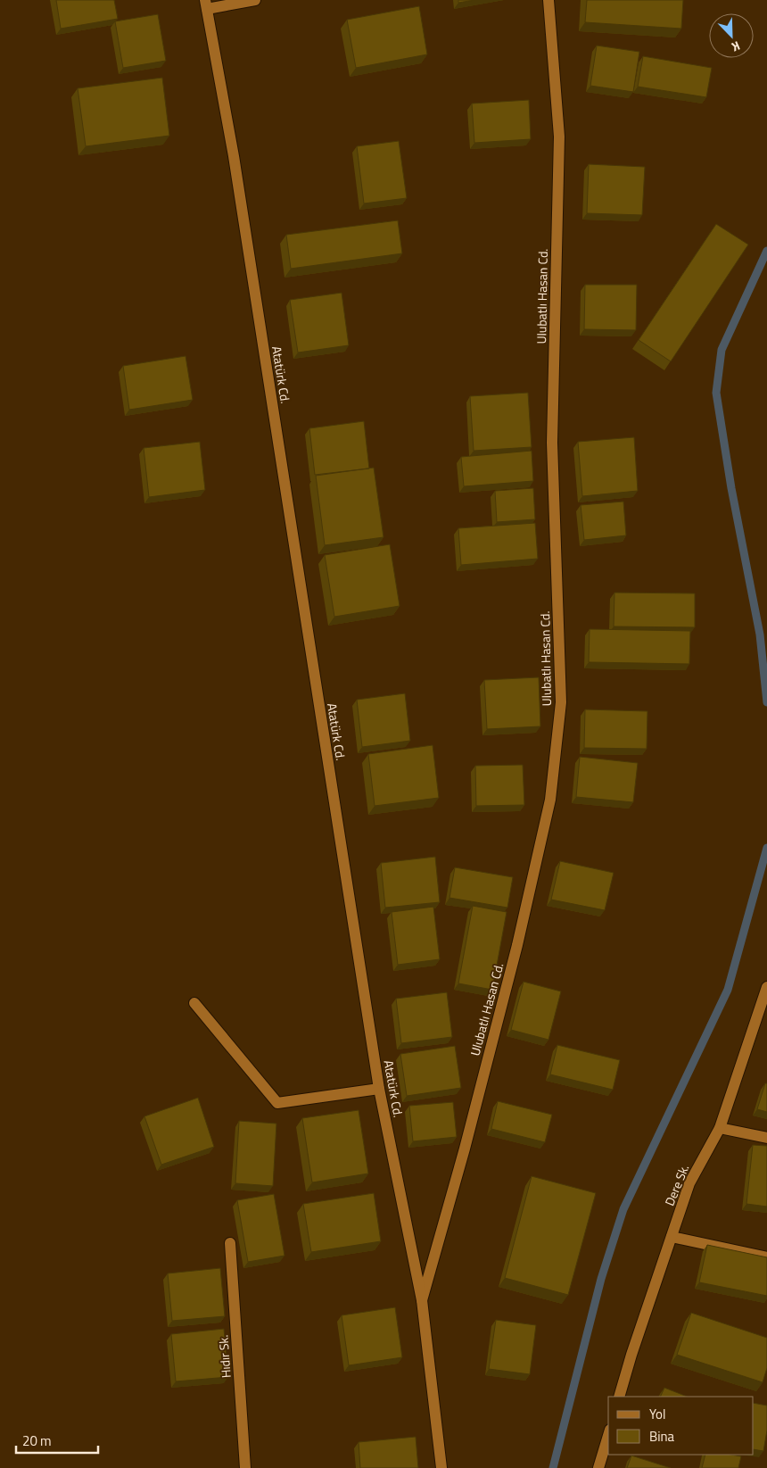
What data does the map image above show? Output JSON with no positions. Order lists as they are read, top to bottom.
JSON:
{
  "streets": {
    "street": [
      "Ulubatlı Hasan Cd.",
      "Atatürk Cd.",
      "Dere Sk.",
      "Hıdır Sk."
    ]
  },
  "crossings": [
    ["Ulubatlı Hasan Cd.", "Atatürk Cd."]
  ],
  "legend": ["Yol", "Bina"],
  "scale_bar": "20 m",
  "north": "bottom right"
}
